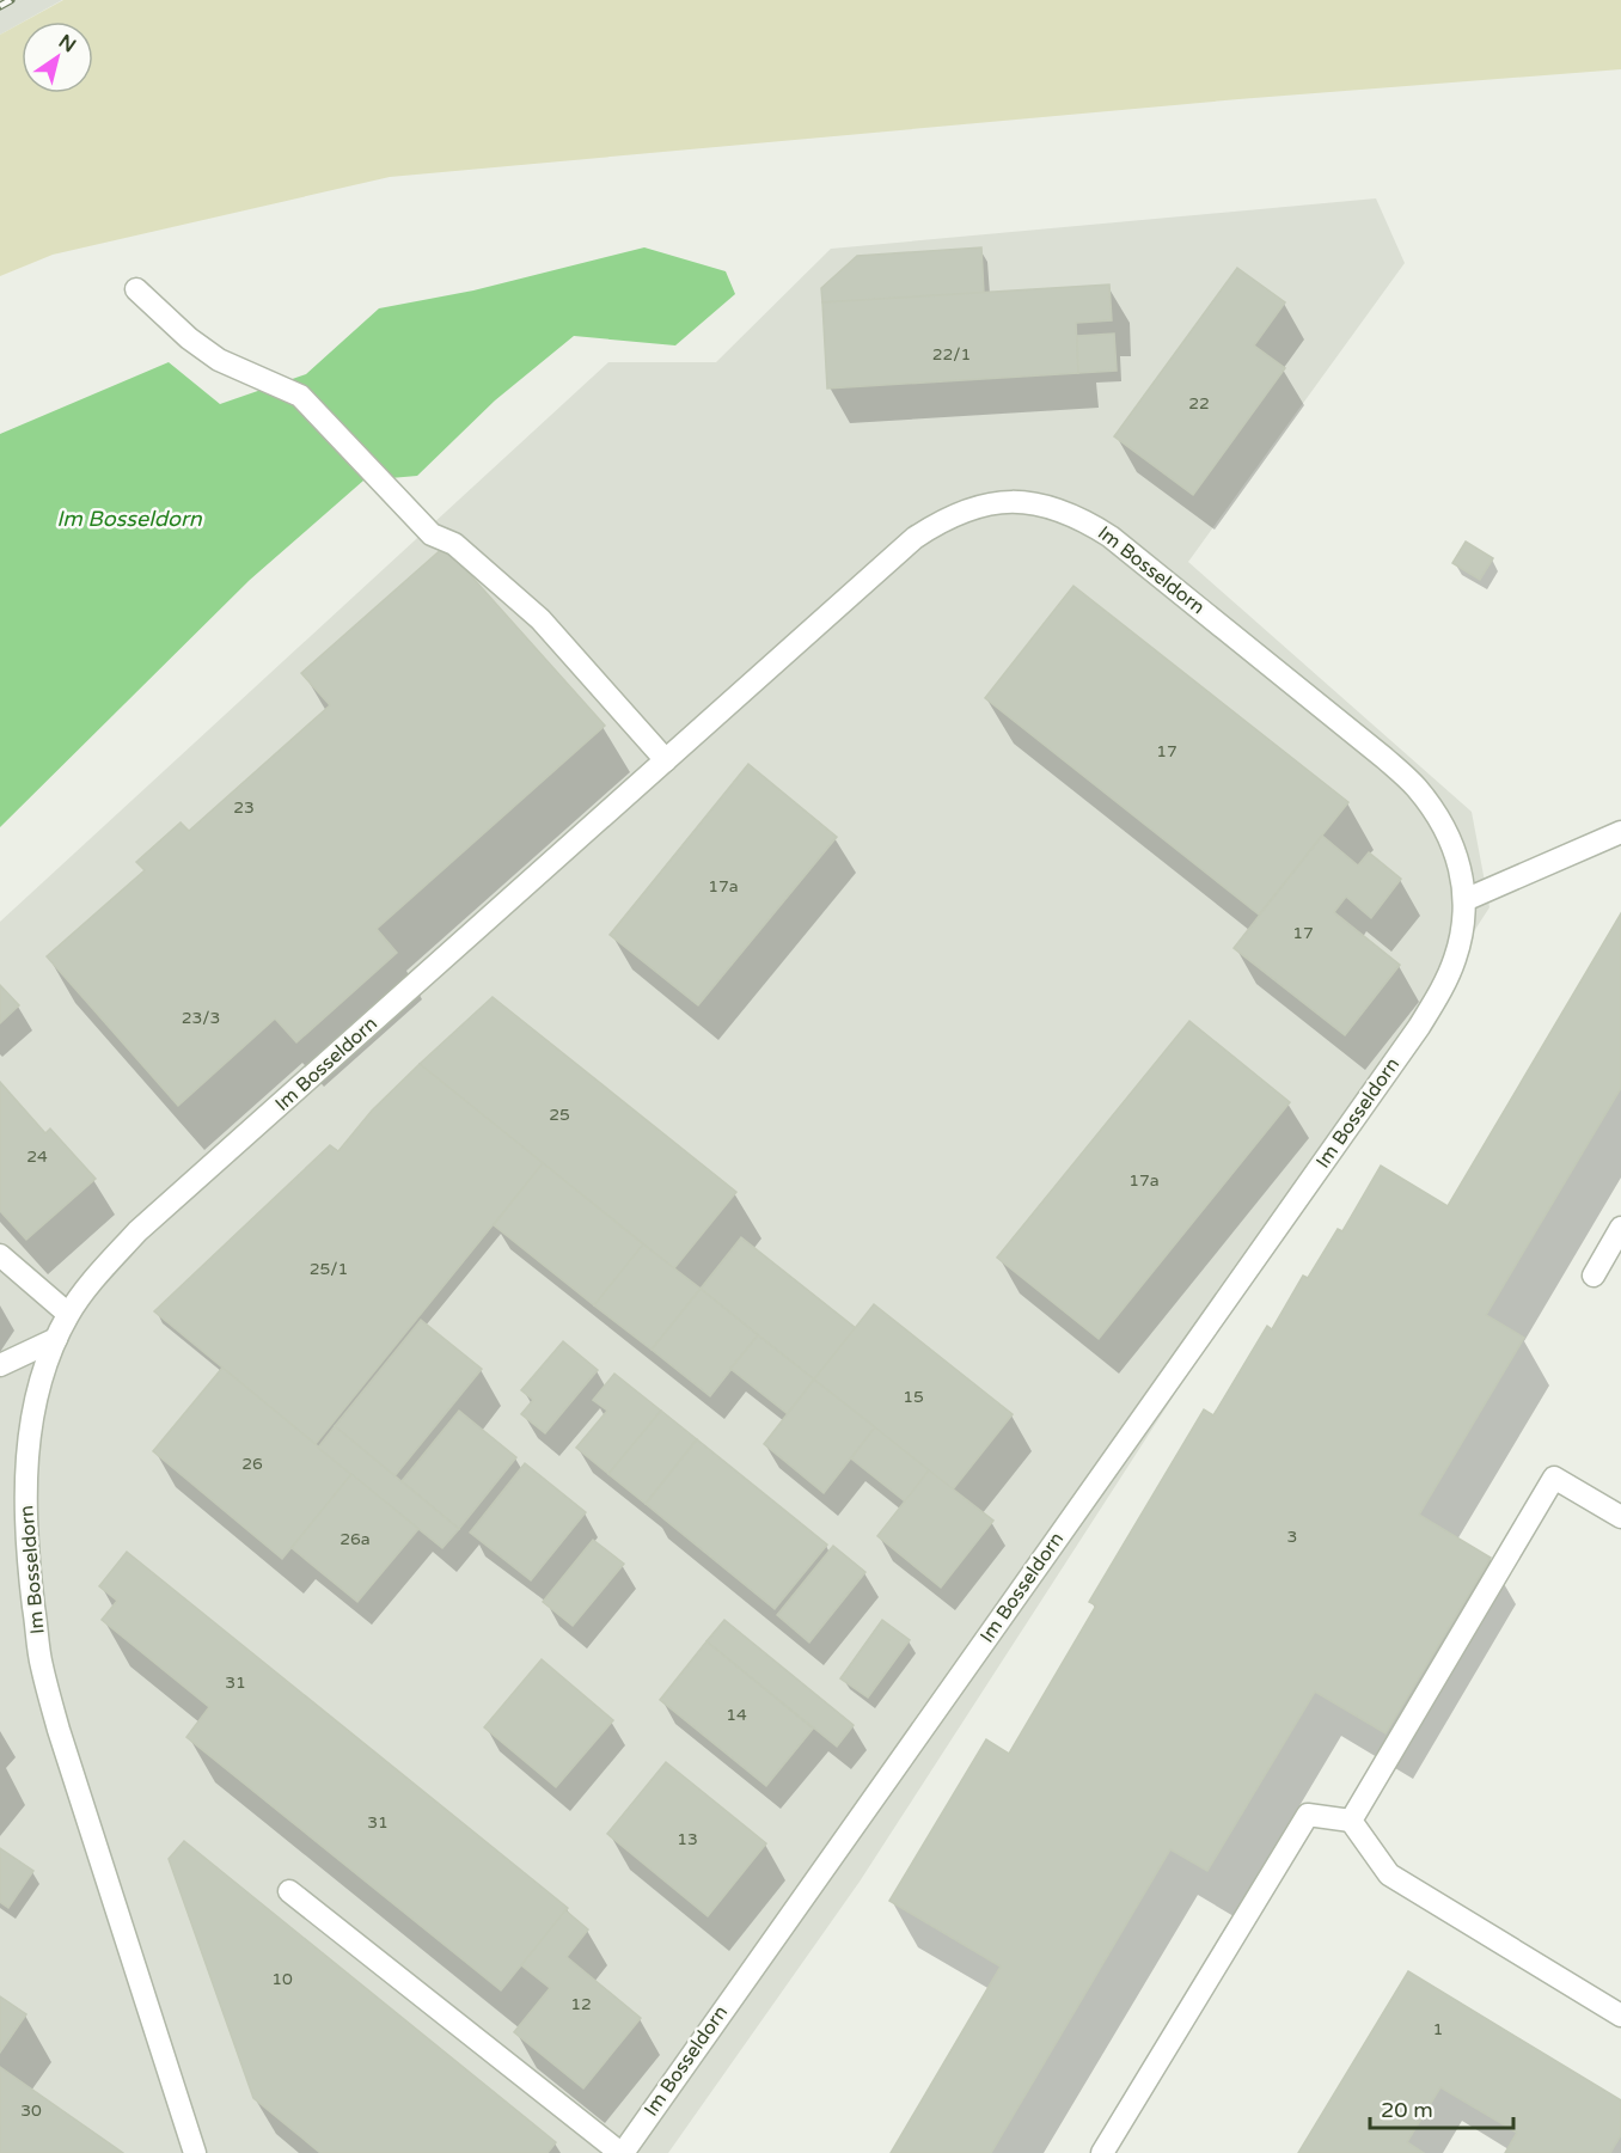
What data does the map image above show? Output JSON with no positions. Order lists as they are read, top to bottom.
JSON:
{
  "streets": {
    "street": ["Im Bosseldorn"]
  },
  "water": ["Im Bosseldorn"],
  "house_numbers": [
    "22/1",
    "22",
    "17",
    "23",
    "17a",
    "17",
    "23/3",
    "25",
    "24",
    "17a",
    "25/1",
    "15",
    "26",
    "3",
    "26a",
    "31",
    "14",
    "31",
    "13",
    "10",
    "12",
    "1",
    "30"
  ],
  "scale_bar": "20 m",
  "north": "top right"
}
